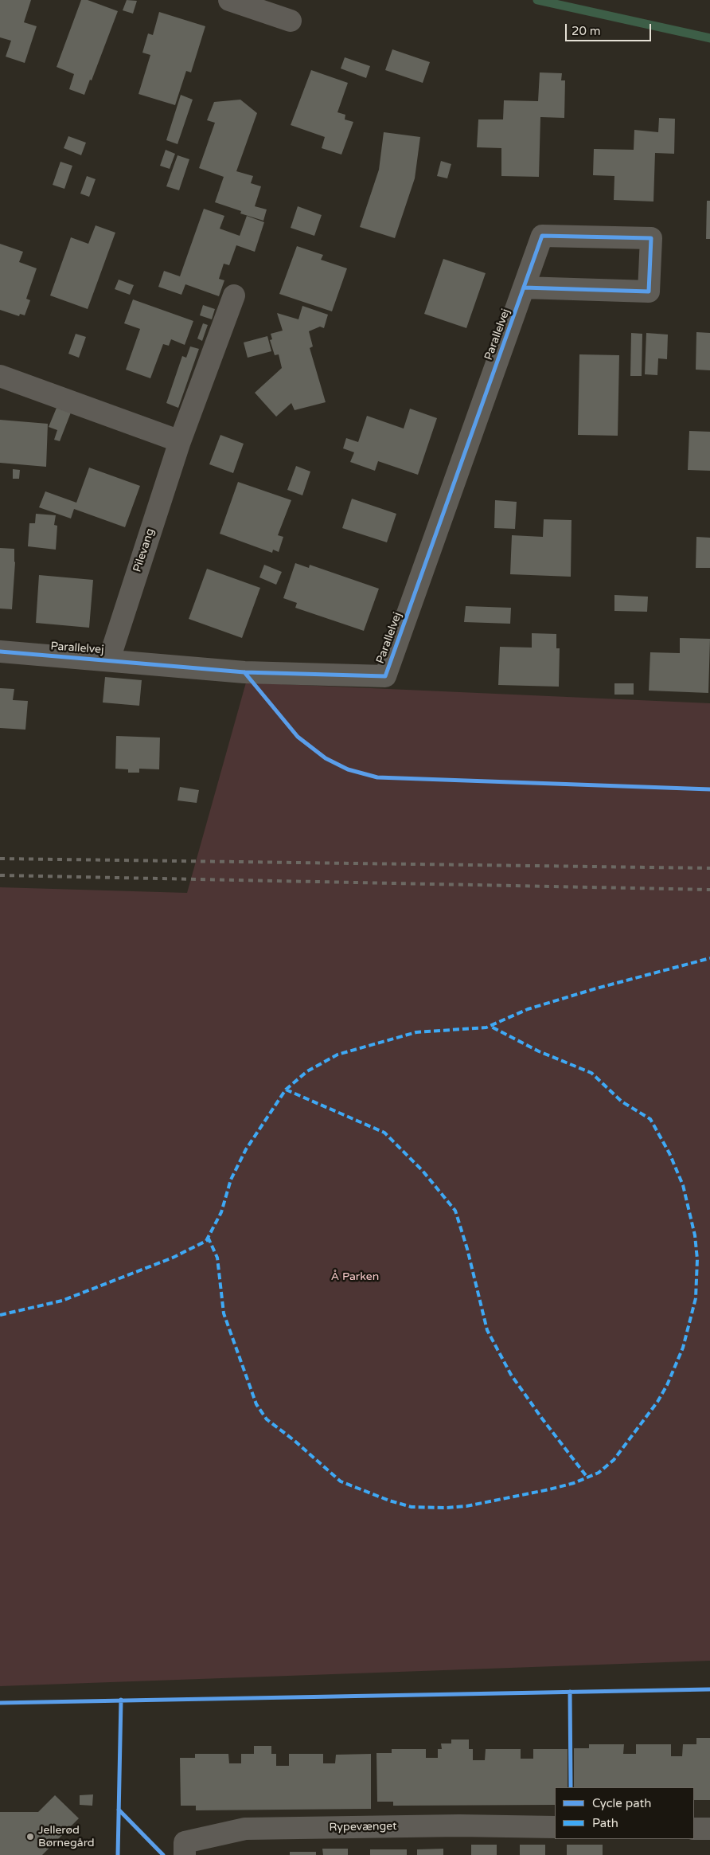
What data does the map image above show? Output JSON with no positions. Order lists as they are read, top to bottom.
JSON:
{
  "streets": {
    "street": ["Parallelvej", "Pilevang", "Rypevænget"]
  },
  "crossings": [
    ["Parallelvej", "Pilevang"]
  ],
  "parks": ["Å Parken"],
  "places": ["Jellerød Børnegård"],
  "legend": ["Cycle path", "Path"],
  "scale_bar": "20 m"
}
